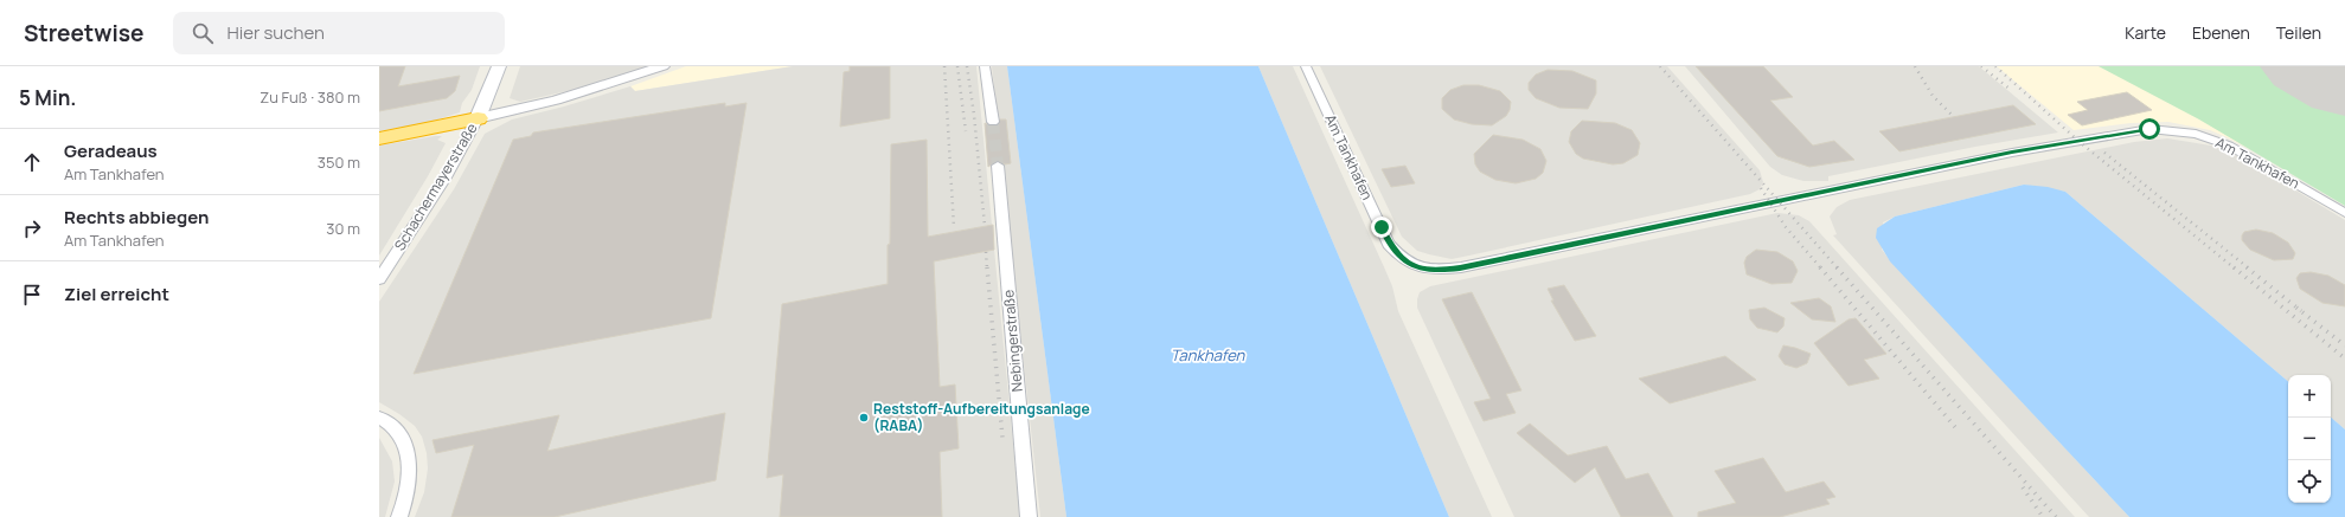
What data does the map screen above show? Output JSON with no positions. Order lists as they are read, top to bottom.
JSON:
{
  "streets": {
    "main road": ["Schachermayerstraße"],
    "street": ["Am Tankhafen", "Nebingerstraße"]
  },
  "water": ["Tankhafen"],
  "places": ["Reststoff-Aufbereitungsanlage (RABA)"],
  "page": {
    "header": "Streetwise",
    "search": "Hier suchen",
    "nav": ["Karte", "Ebenen", "Teilen"],
    "heading": ["5 Min.", "Zu Fuß · 380 m"],
    "list": [
      ["Geradeaus", "Am Tankhafen", "350 m"],
      ["Rechts abbiegen", "Am Tankhafen", "30 m"],
      "Ziel erreicht"
    ],
    "map_buttons": ["+", "−"]
  }
}
